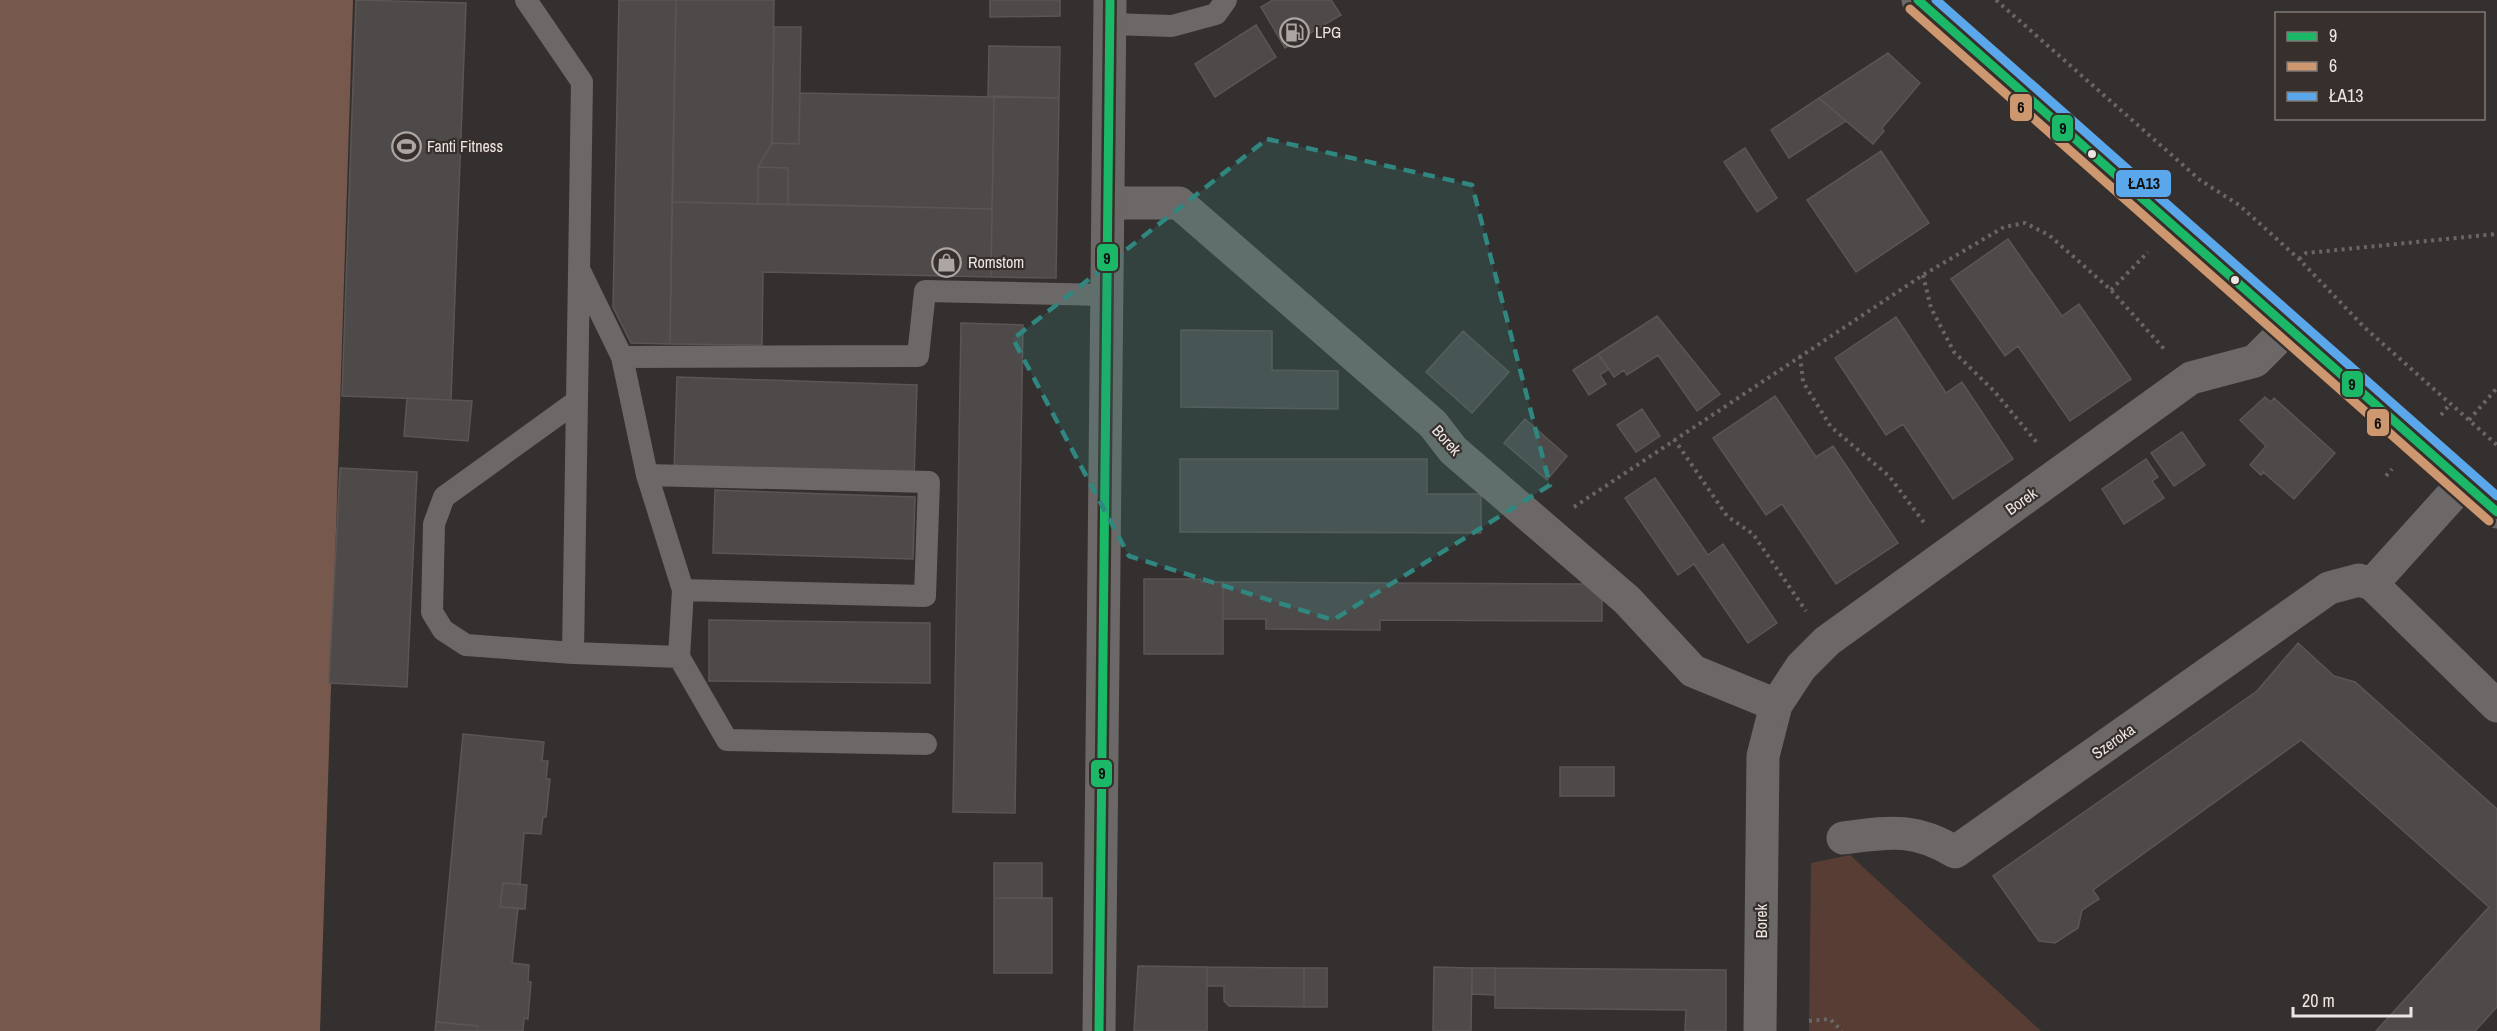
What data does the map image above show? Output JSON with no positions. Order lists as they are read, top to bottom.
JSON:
{
  "streets": {
    "street": ["Borek", "Szeroka"]
  },
  "places": {
    "fuel station": ["LPG"],
    "sports": ["Fanti Fitness"],
    "shop": ["Romstom"]
  },
  "lines": ["transit line 9", "transit line ŁA13", "transit line 6"],
  "legend": ["9", "6", "ŁA13"],
  "scale_bar": "20 m"
}
